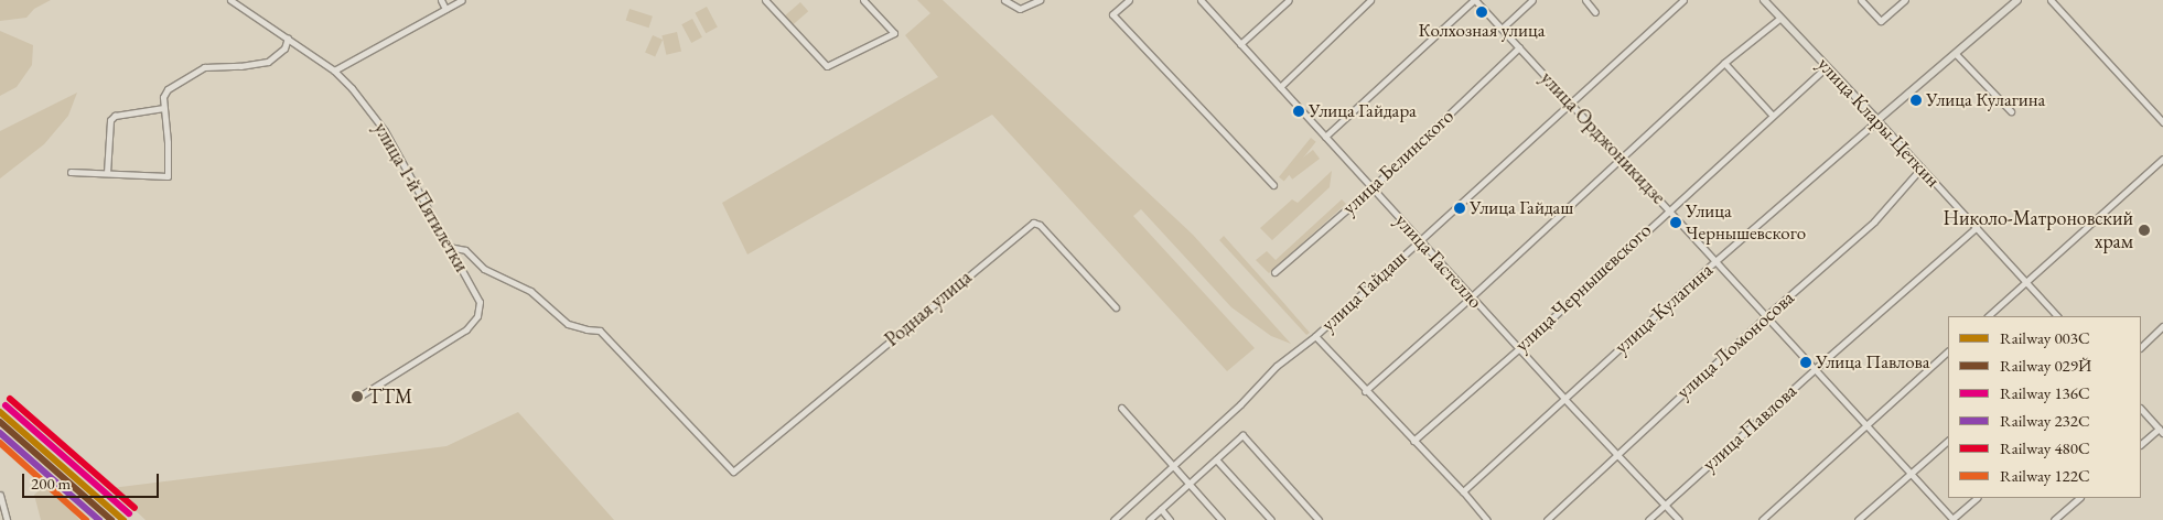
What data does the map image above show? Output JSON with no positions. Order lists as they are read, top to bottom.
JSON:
{
  "streets": {
    "main road": ["улица Клары Цеткин", "улица Кулагина"],
    "street": [
      "улица Орджоникидзе",
      "улица Белинского",
      "улица 1-й Пятилетки",
      "улица Гастелло",
      "улица Чернышевского",
      "улица Гайдаш",
      "Родная улица",
      "улица Ломоносова",
      "улица Павлова"
    ]
  },
  "crossings": [
    ["улица Клары Цеткин", "улица Чернышевского"],
    ["улица Клары Цеткин", "улица Кулагина"],
    ["улица Клары Цеткин", "улица Ломоносова"],
    ["улица Клары Цеткин", "улица Павлова"],
    ["улица Орджоникидзе", "улица Белинского"],
    ["улица Орджоникидзе", "улица Чернышевского"],
    ["улица Орджоникидзе", "улица Гайдаш"],
    ["улица Орджоникидзе", "улица Кулагина"],
    ["улица Орджоникидзе", "улица Ломоносова"],
    ["улица Орджоникидзе", "улица Павлова"],
    ["улица Белинского", "улица Гастелло"],
    ["улица 1-й Пятилетки", "Родная улица"],
    ["улица Гастелло", "улица Чернышевского"],
    ["улица Гастелло", "улица Гайдаш"],
    ["улица Гастелло", "улица Кулагина"],
    ["улица Гастелло", "улица Ломоносова"],
    ["улица Гастелло", "улица Павлова"]
  ],
  "places": [
    "Колхозная улица",
    "Улица Кулагина",
    "Улица Гайдара",
    "Улица Гайдаш",
    "Улица Чернышевского",
    "Николо-Матроновский храм",
    "Улица Павлова",
    "ТТМ"
  ],
  "lines": [
    "rail line 480С",
    "rail line 136С",
    "rail line 003С",
    "rail line 029Й",
    "rail line 232C",
    "rail line 122С"
  ],
  "legend": [
    "Railway 003С",
    "Railway 029Й",
    "Railway 136С",
    "Railway 232C",
    "Railway 480С",
    "Railway 122С"
  ],
  "scale_bar": "200 m"
}
